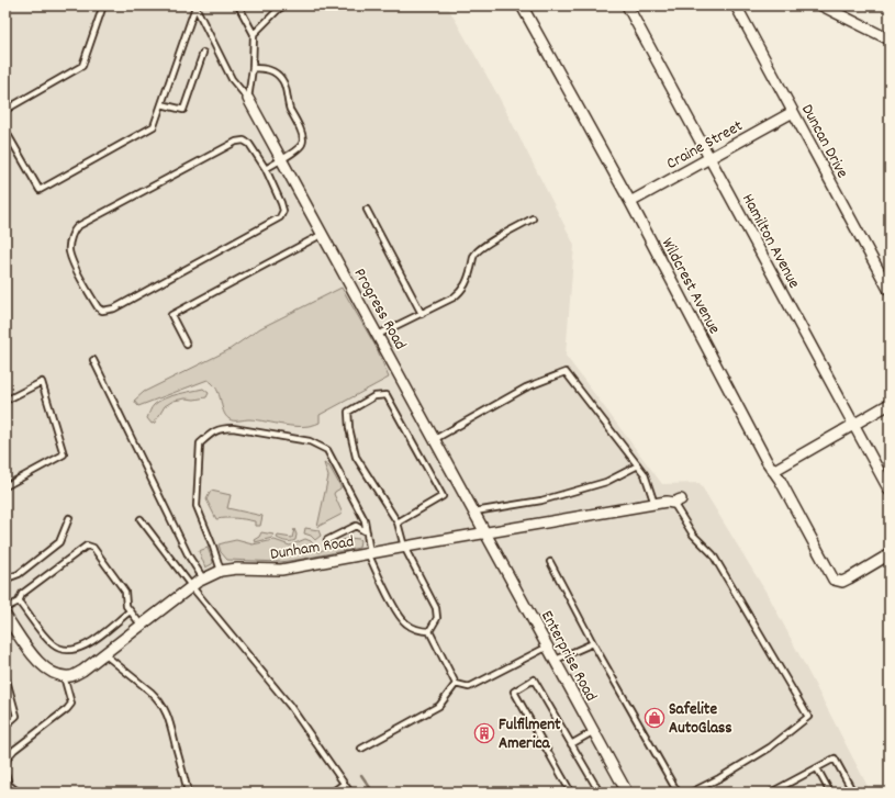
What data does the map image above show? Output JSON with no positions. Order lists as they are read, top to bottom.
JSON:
{
  "streets": {
    "street": [
      "Duncan Drive",
      "Craine Street",
      "Hamilton Avenue",
      "Wildcrest Avenue",
      "Progress Road",
      "Dunham Road",
      "Enterprise Road"
    ]
  },
  "crossings": [
    ["Duncan Drive", "Craine Street"],
    ["Craine Street", "Hamilton Avenue"],
    ["Craine Street", "Wildcrest Avenue"],
    ["Progress Road", "Dunham Road"],
    ["Progress Road", "Enterprise Road"],
    ["Dunham Road", "Enterprise Road"]
  ],
  "places": {
    "shop": ["Safelite AutoGlass"],
    "building": ["Fulfilment America"]
  }
}
